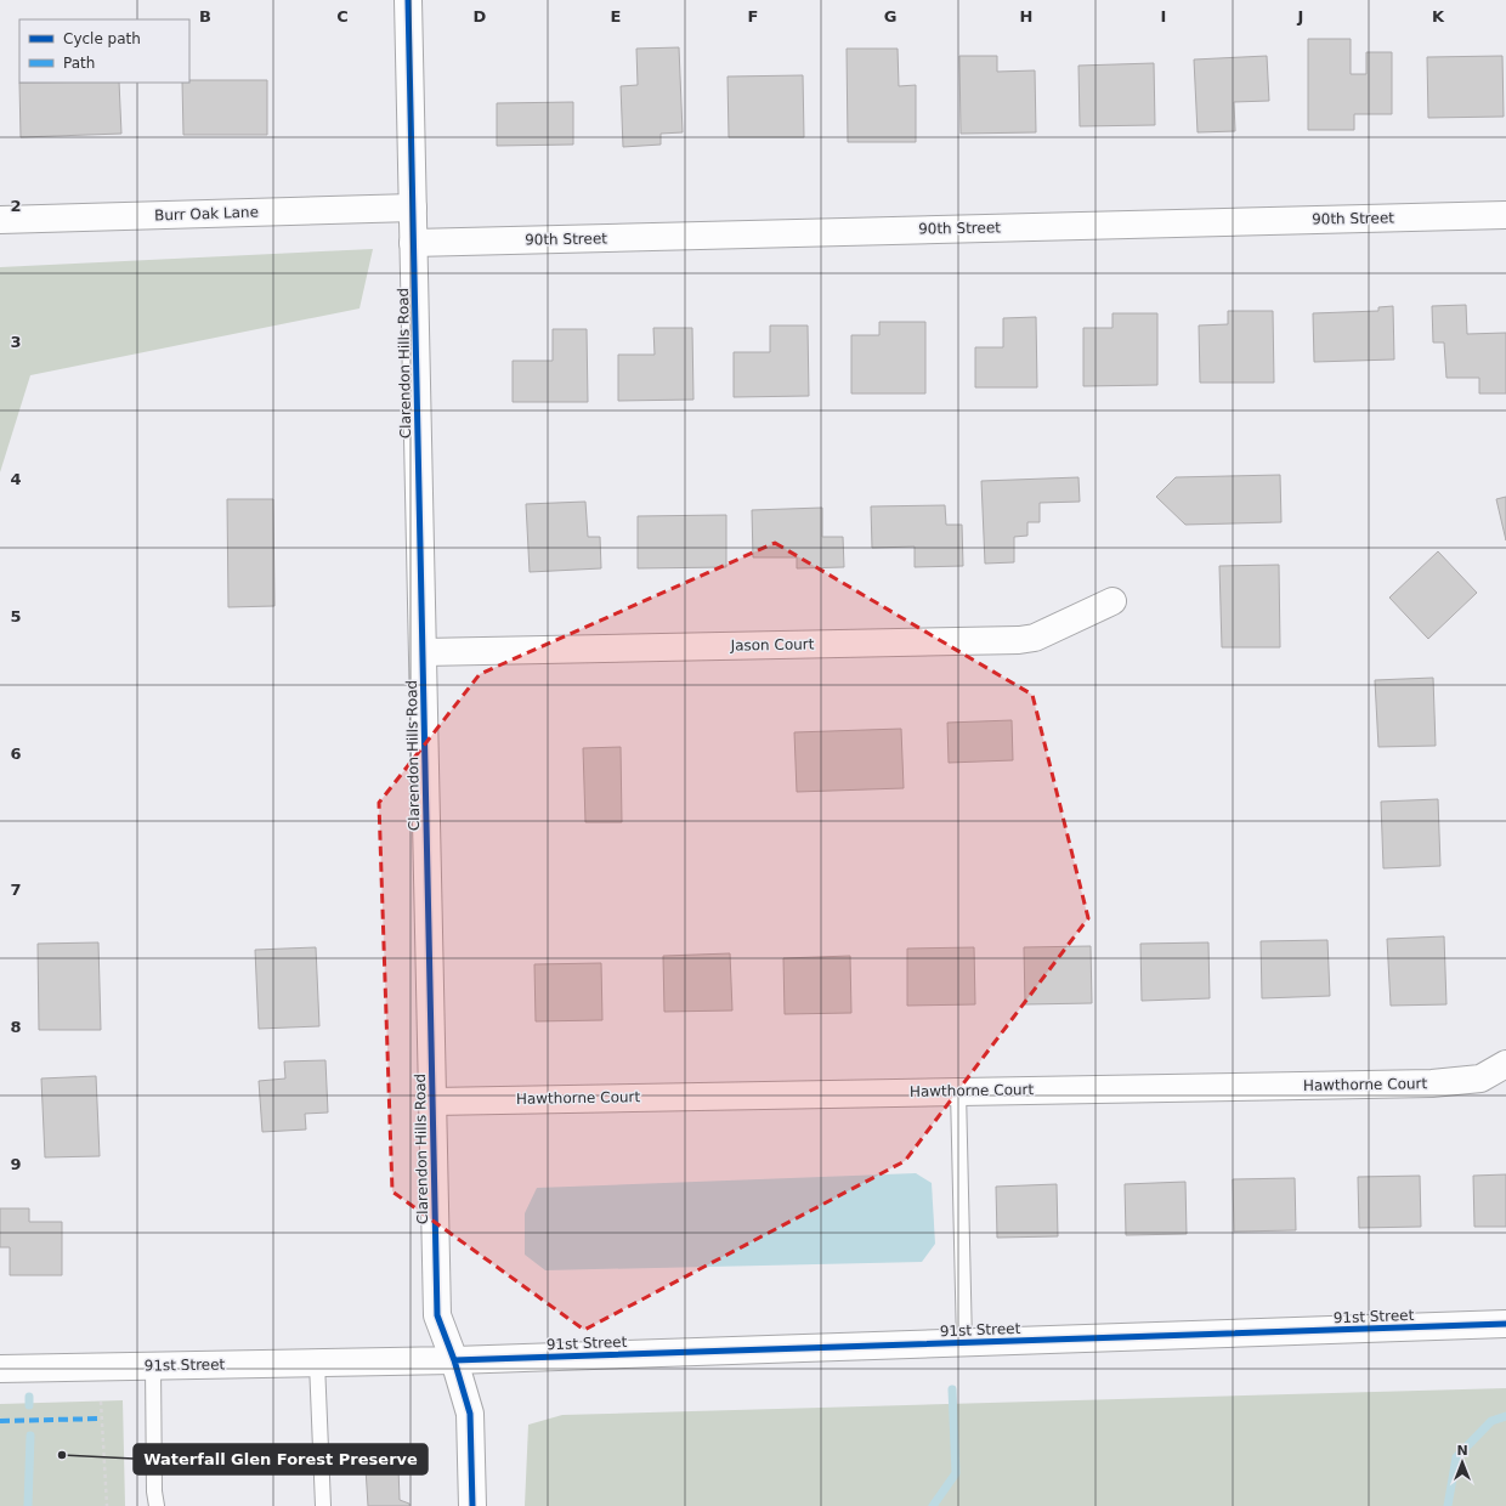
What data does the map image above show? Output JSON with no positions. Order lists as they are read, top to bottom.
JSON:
{
  "streets": {
    "street": [
      "Burr Oak Lane",
      "90th Street",
      "Clarendon Hills Road",
      "Jason Court",
      "Hawthorne Court",
      "91st Street"
    ]
  },
  "crossings": [
    ["Burr Oak Lane", "Clarendon Hills Road"],
    ["90th Street", "Clarendon Hills Road"],
    ["Clarendon Hills Road", "Jason Court"],
    ["Clarendon Hills Road", "Hawthorne Court"],
    ["Clarendon Hills Road", "91st Street"]
  ],
  "places": ["Waterfall Glen Forest Preserve"],
  "legend": ["Cycle path", "Path"],
  "north": "top",
  "grid": {
    "columns": [
      "B",
      "C",
      "D",
      "E",
      "F",
      "G",
      "H",
      "I",
      "J",
      "K"
    ],
    "rows": [
      "2",
      "3",
      "4",
      "5",
      "6",
      "7",
      "8",
      "9"
    ]
  }
}
